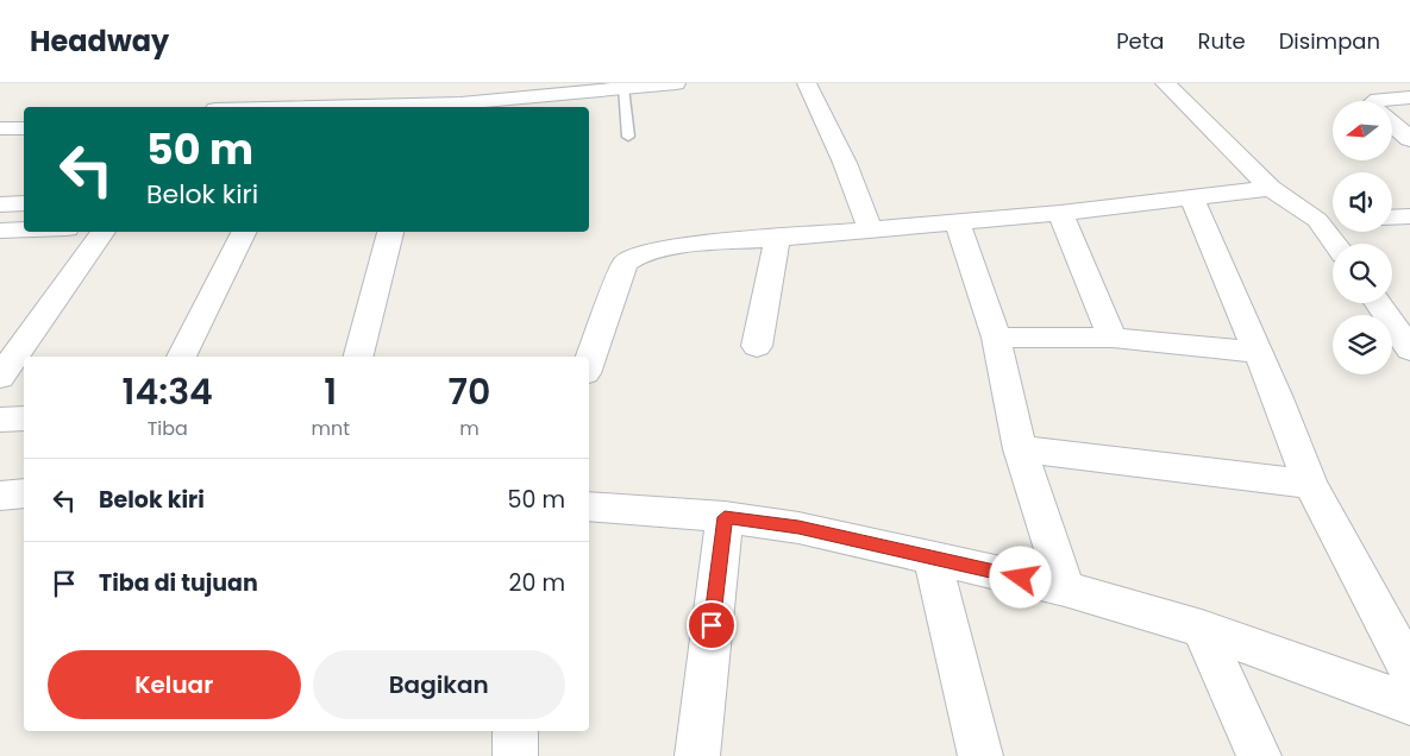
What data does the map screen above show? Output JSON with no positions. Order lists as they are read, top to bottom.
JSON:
{
  "north": "left",
  "page": {
    "header": "Headway",
    "nav": ["Peta", "Rute", "Disimpan"],
    "turn": ["50 m", "Belok kiri"],
    "eta": [
      "14:34",
      "Tiba",
      "1",
      "mnt",
      "70",
      "m"
    ],
    "list": [
      {
        "name": "Belok kiri",
        "value": "50 m"
      },
      {
        "name": "Tiba di tujuan",
        "value": "20 m"
      }
    ],
    "buttons": ["Keluar", "Bagikan"]
  }
}
